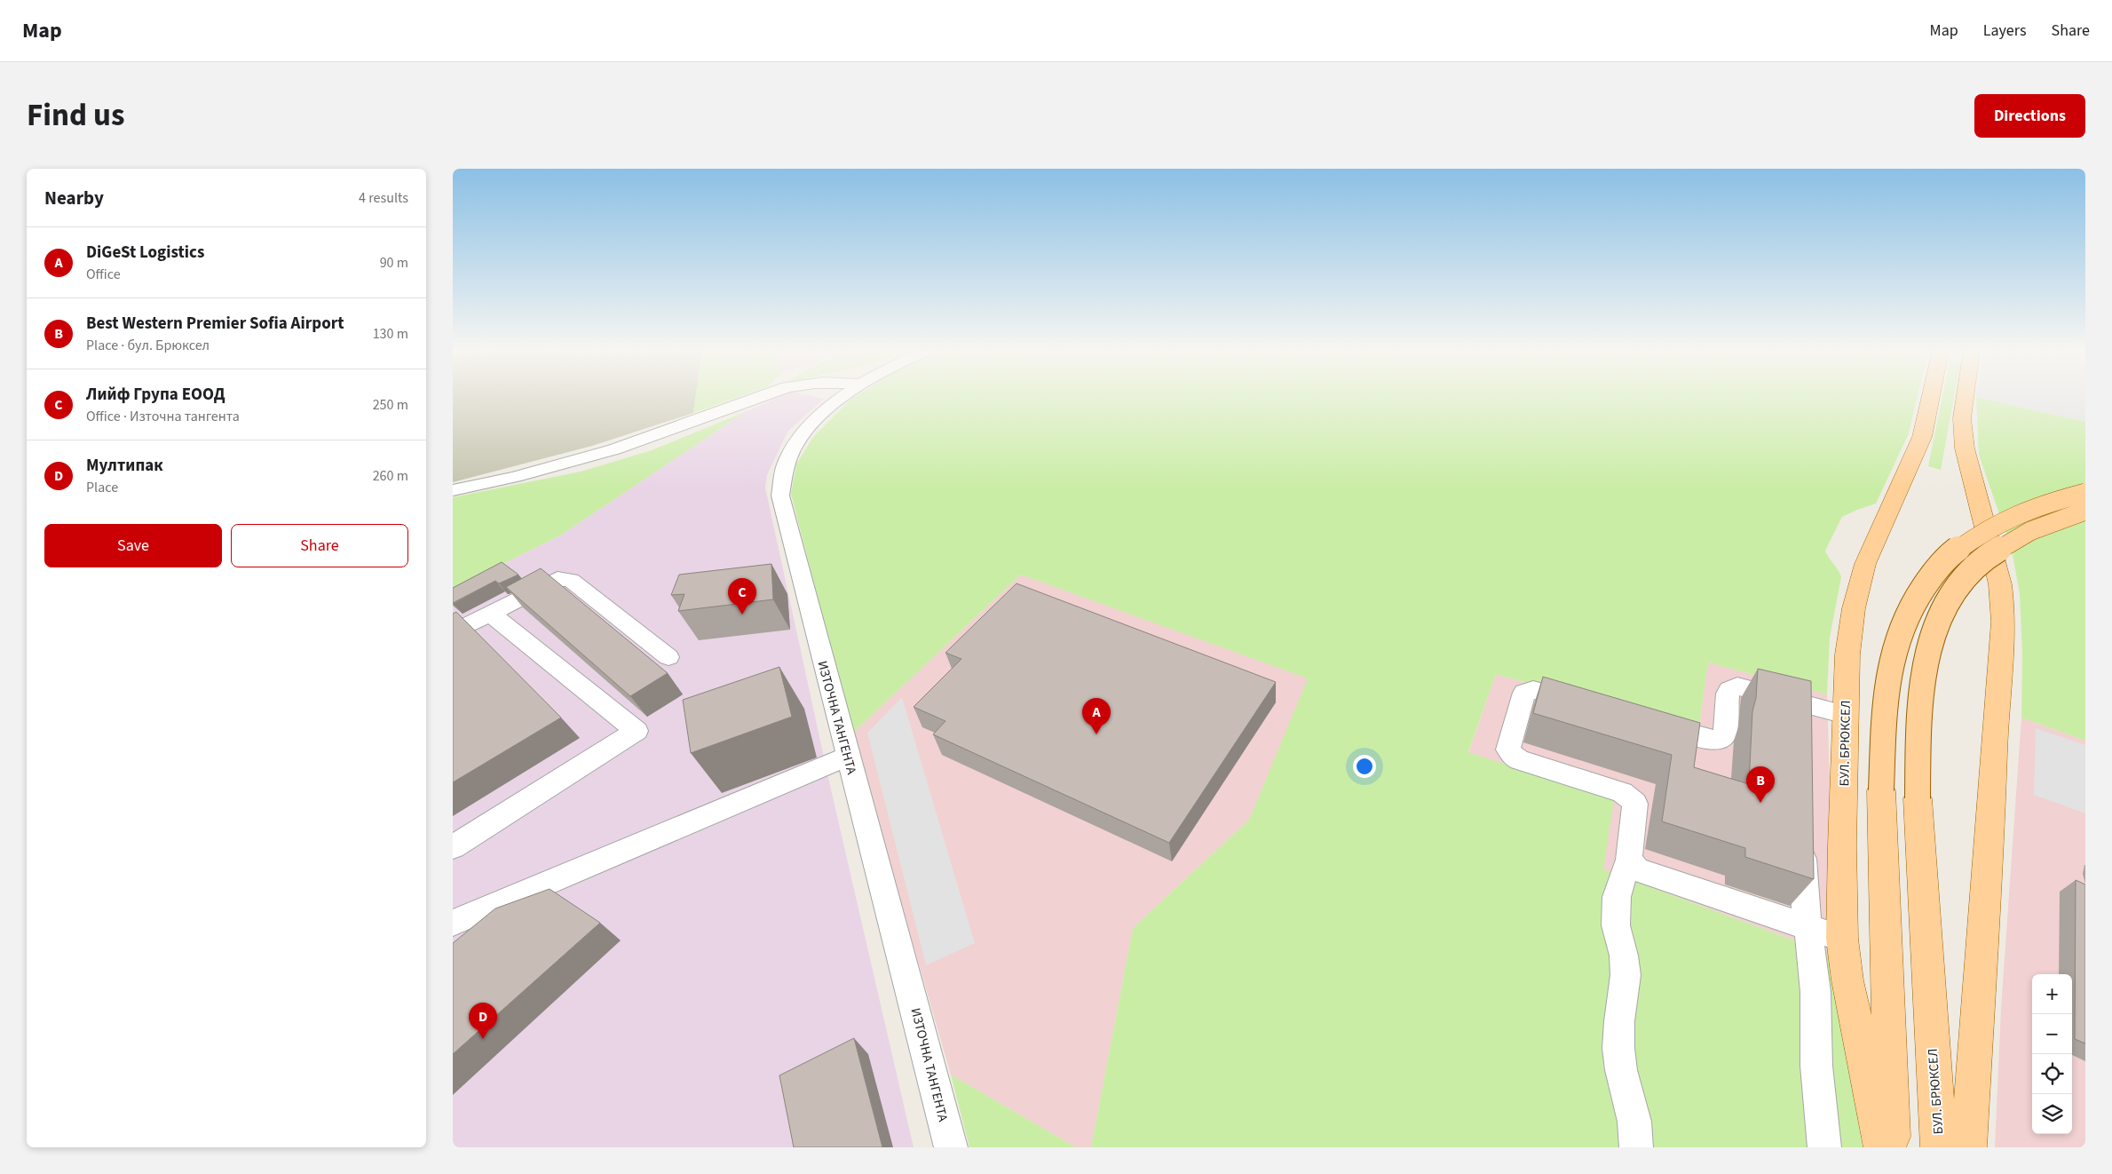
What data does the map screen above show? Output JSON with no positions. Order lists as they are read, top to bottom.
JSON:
{
  "streets": {
    "main road": ["БУЛ. БРЮКСЕЛ"],
    "street": ["ИЗТОЧНА ТАНГЕНТА"]
  },
  "page": {
    "header": "Map",
    "nav": ["Map", "Layers", "Share"],
    "title": "Find us",
    "buttons": [
      "Directions",
      ["Save", "Share"]
    ],
    "heading": ["Nearby", "4 results"],
    "list": [
      {
        "mark": "A",
        "name": "DiGeSt Logistics",
        "note": "Office",
        "value": "90 m"
      },
      {
        "mark": "B",
        "name": "Best Western Premier Sofia Airport",
        "note": "Place · бул. Брюксел",
        "value": "130 m"
      },
      {
        "mark": "C",
        "name": "Лийф Група ЕООД",
        "note": "Office · Източна тангента",
        "value": "250 m"
      },
      {
        "mark": "D",
        "name": "Мултипак",
        "note": "Place",
        "value": "260 m"
      }
    ],
    "pins": [
      "C",
      "A",
      "B",
      "D"
    ],
    "map_buttons": ["+", "−"]
  }
}
